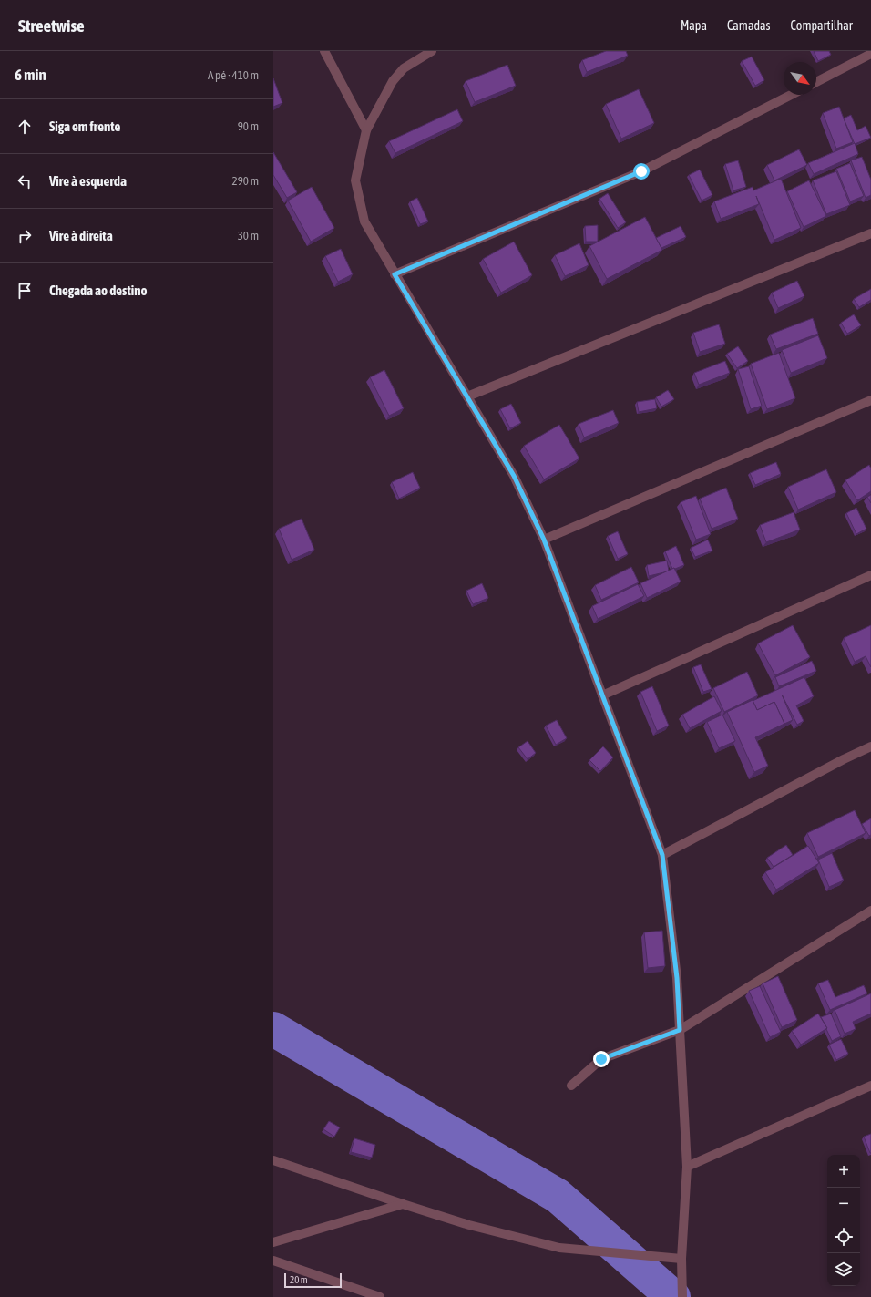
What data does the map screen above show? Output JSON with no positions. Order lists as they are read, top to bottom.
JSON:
{
  "scale_bar": "20 m",
  "north": "bottom right",
  "page": {
    "header": "Streetwise",
    "nav": ["Mapa", "Camadas", "Compartilhar"],
    "heading": ["6 min", "A pé · 410 m"],
    "list": [
      ["Siga em frente", "90 m"],
      ["Vire à esquerda", "290 m"],
      ["Vire à direita", "30 m"],
      "Chegada ao destino"
    ],
    "map_buttons": ["+", "−"],
    "scale": "20 m"
  }
}
